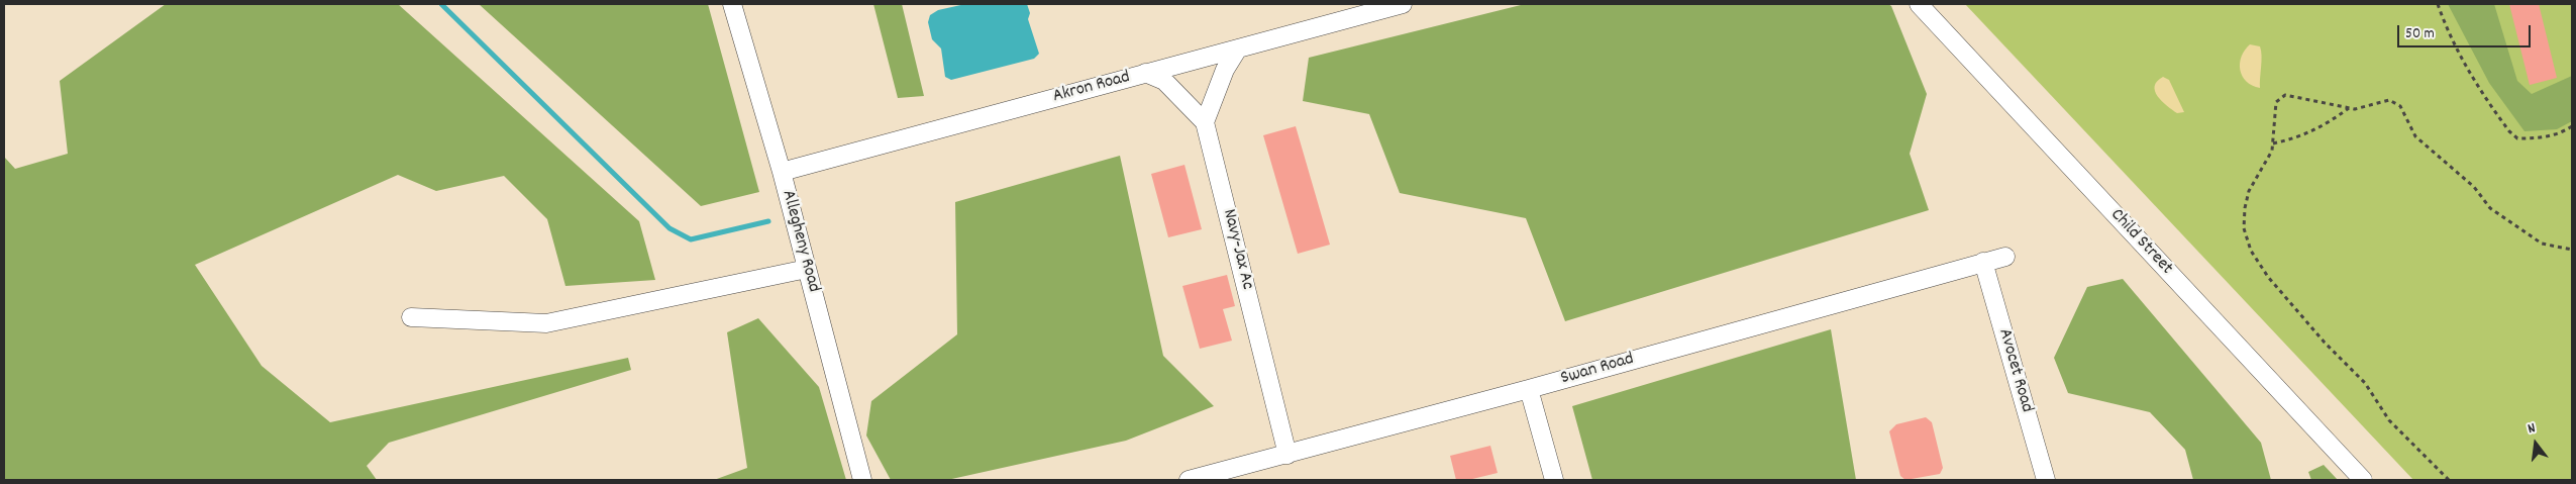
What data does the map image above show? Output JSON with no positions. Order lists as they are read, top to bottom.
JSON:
{
  "streets": {
    "street": [
      "Akron Road",
      "Allegheny Road",
      "Child Street",
      "Navy-Jax Ac",
      "Swan Road",
      "Avocet Road"
    ]
  },
  "crossings": [
    ["Akron Road", "Allegheny Road"],
    ["Navy-Jax Ac", "Swan Road"],
    ["Swan Road", "Avocet Road"]
  ],
  "scale_bar": "50 m",
  "north": "top"
}
